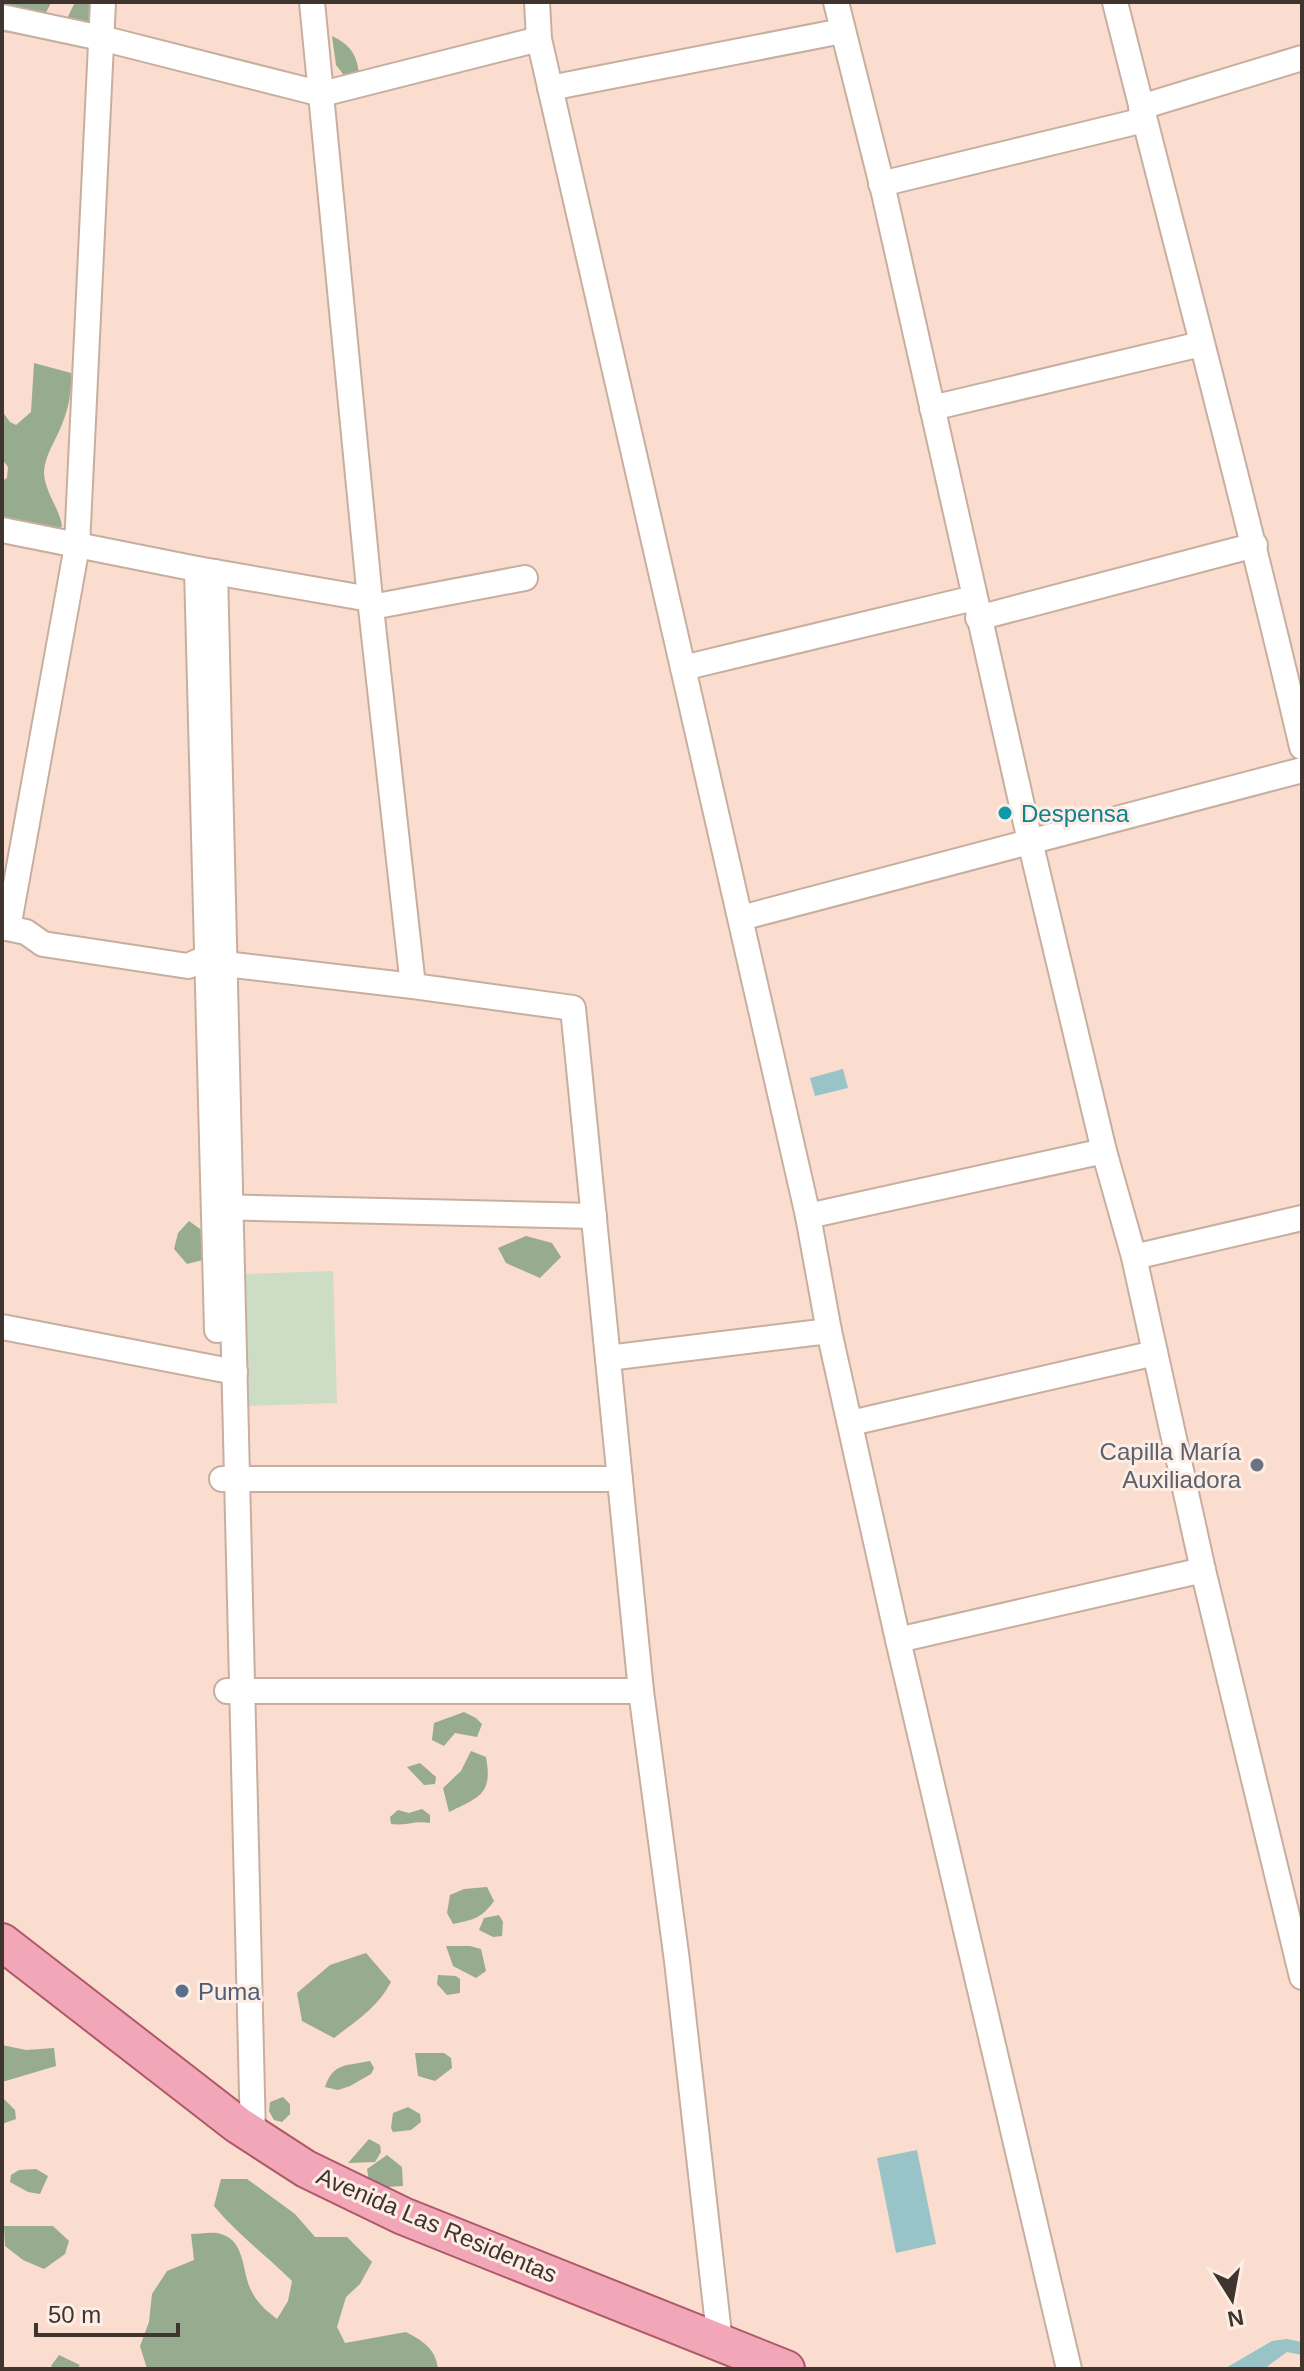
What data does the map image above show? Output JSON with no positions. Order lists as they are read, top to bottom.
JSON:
{
  "streets": {
    "main road": ["Avenida Las Residentas"]
  },
  "places": ["Despensa", "Capilla María Auxiliadora", "Puma"],
  "scale_bar": "50 m",
  "north": "bottom"
}
